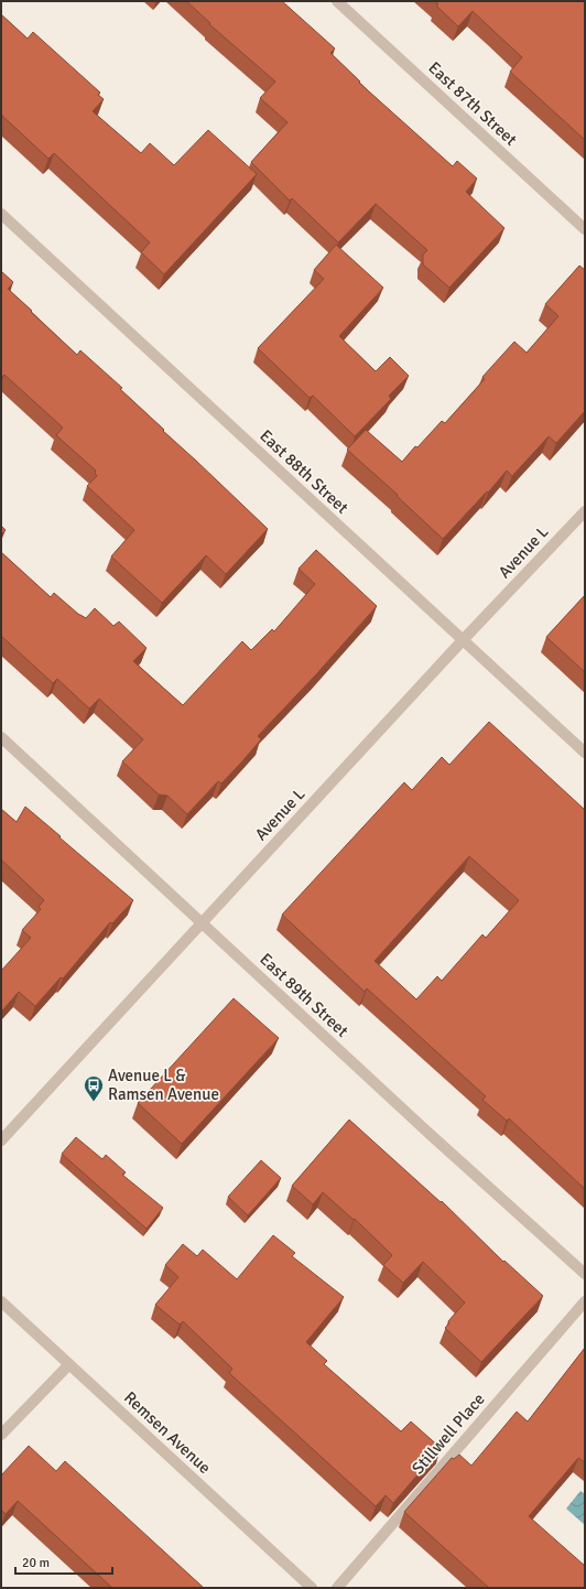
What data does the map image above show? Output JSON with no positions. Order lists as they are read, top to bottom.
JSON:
{
  "streets": {
    "street": [
      "East 87th Street",
      "East 88th Street",
      "Avenue L",
      "East 89th Street",
      "Remsen Avenue",
      "Stillwell Place"
    ]
  },
  "crossings": [
    ["East 88th Street", "Avenue L"],
    ["Avenue L", "East 89th Street"]
  ],
  "places": {
    "bus stop": ["Avenue L & Ramsen Avenue"]
  },
  "scale_bar": "20 m"
}
